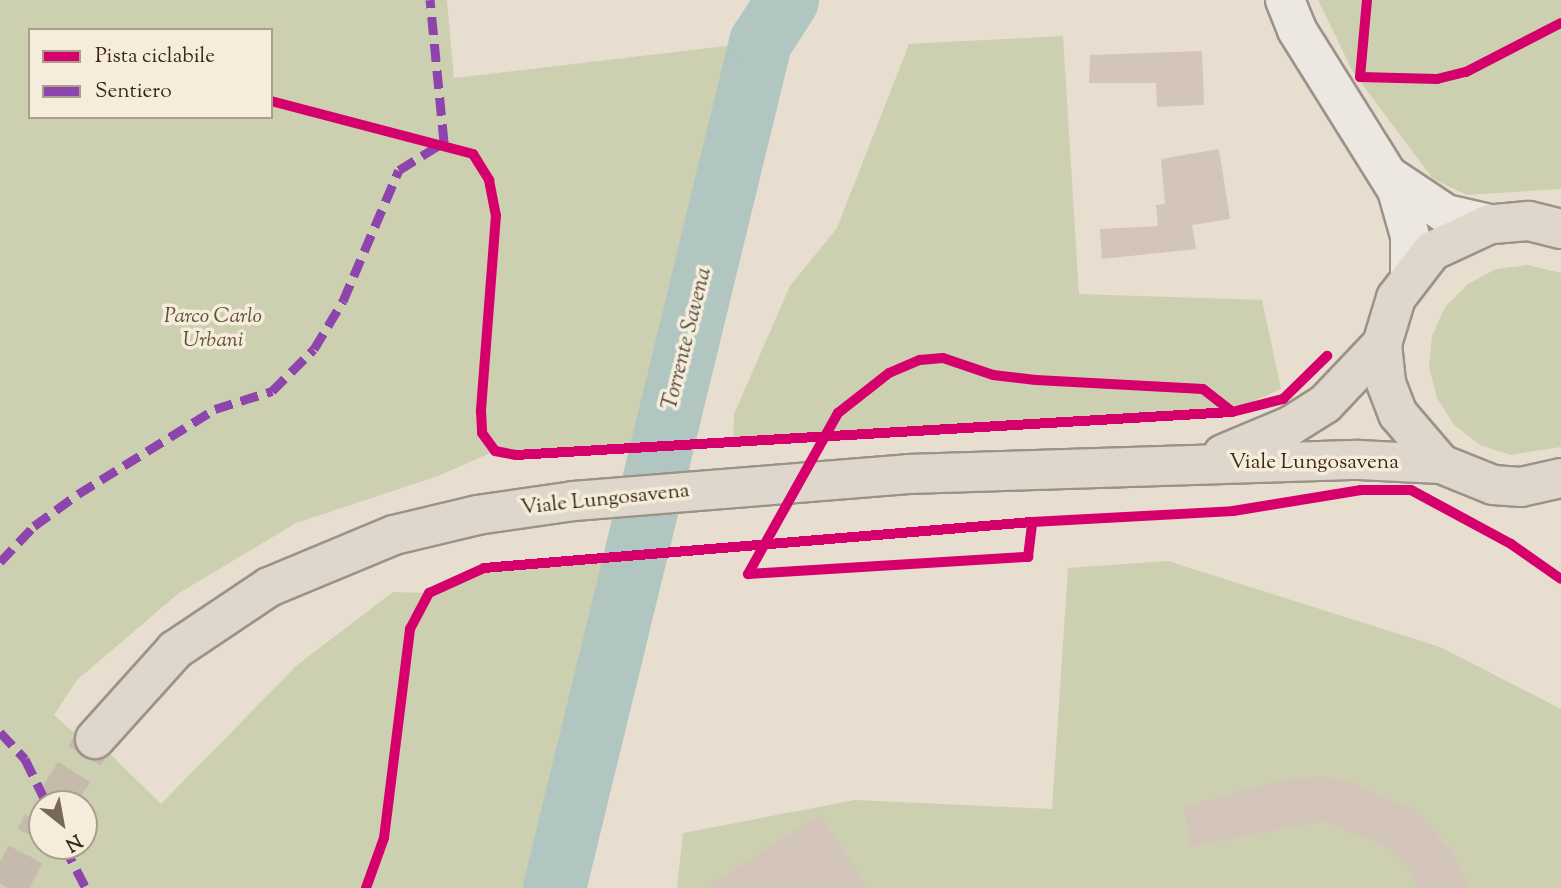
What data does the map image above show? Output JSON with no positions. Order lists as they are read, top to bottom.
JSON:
{
  "streets": {
    "main road": ["Viale Lungosavena"]
  },
  "water": ["Torrente Savena"],
  "parks": ["Parco Carlo Urbani"],
  "legend": ["Pista ciclabile", "Sentiero"],
  "north": "bottom right"
}
